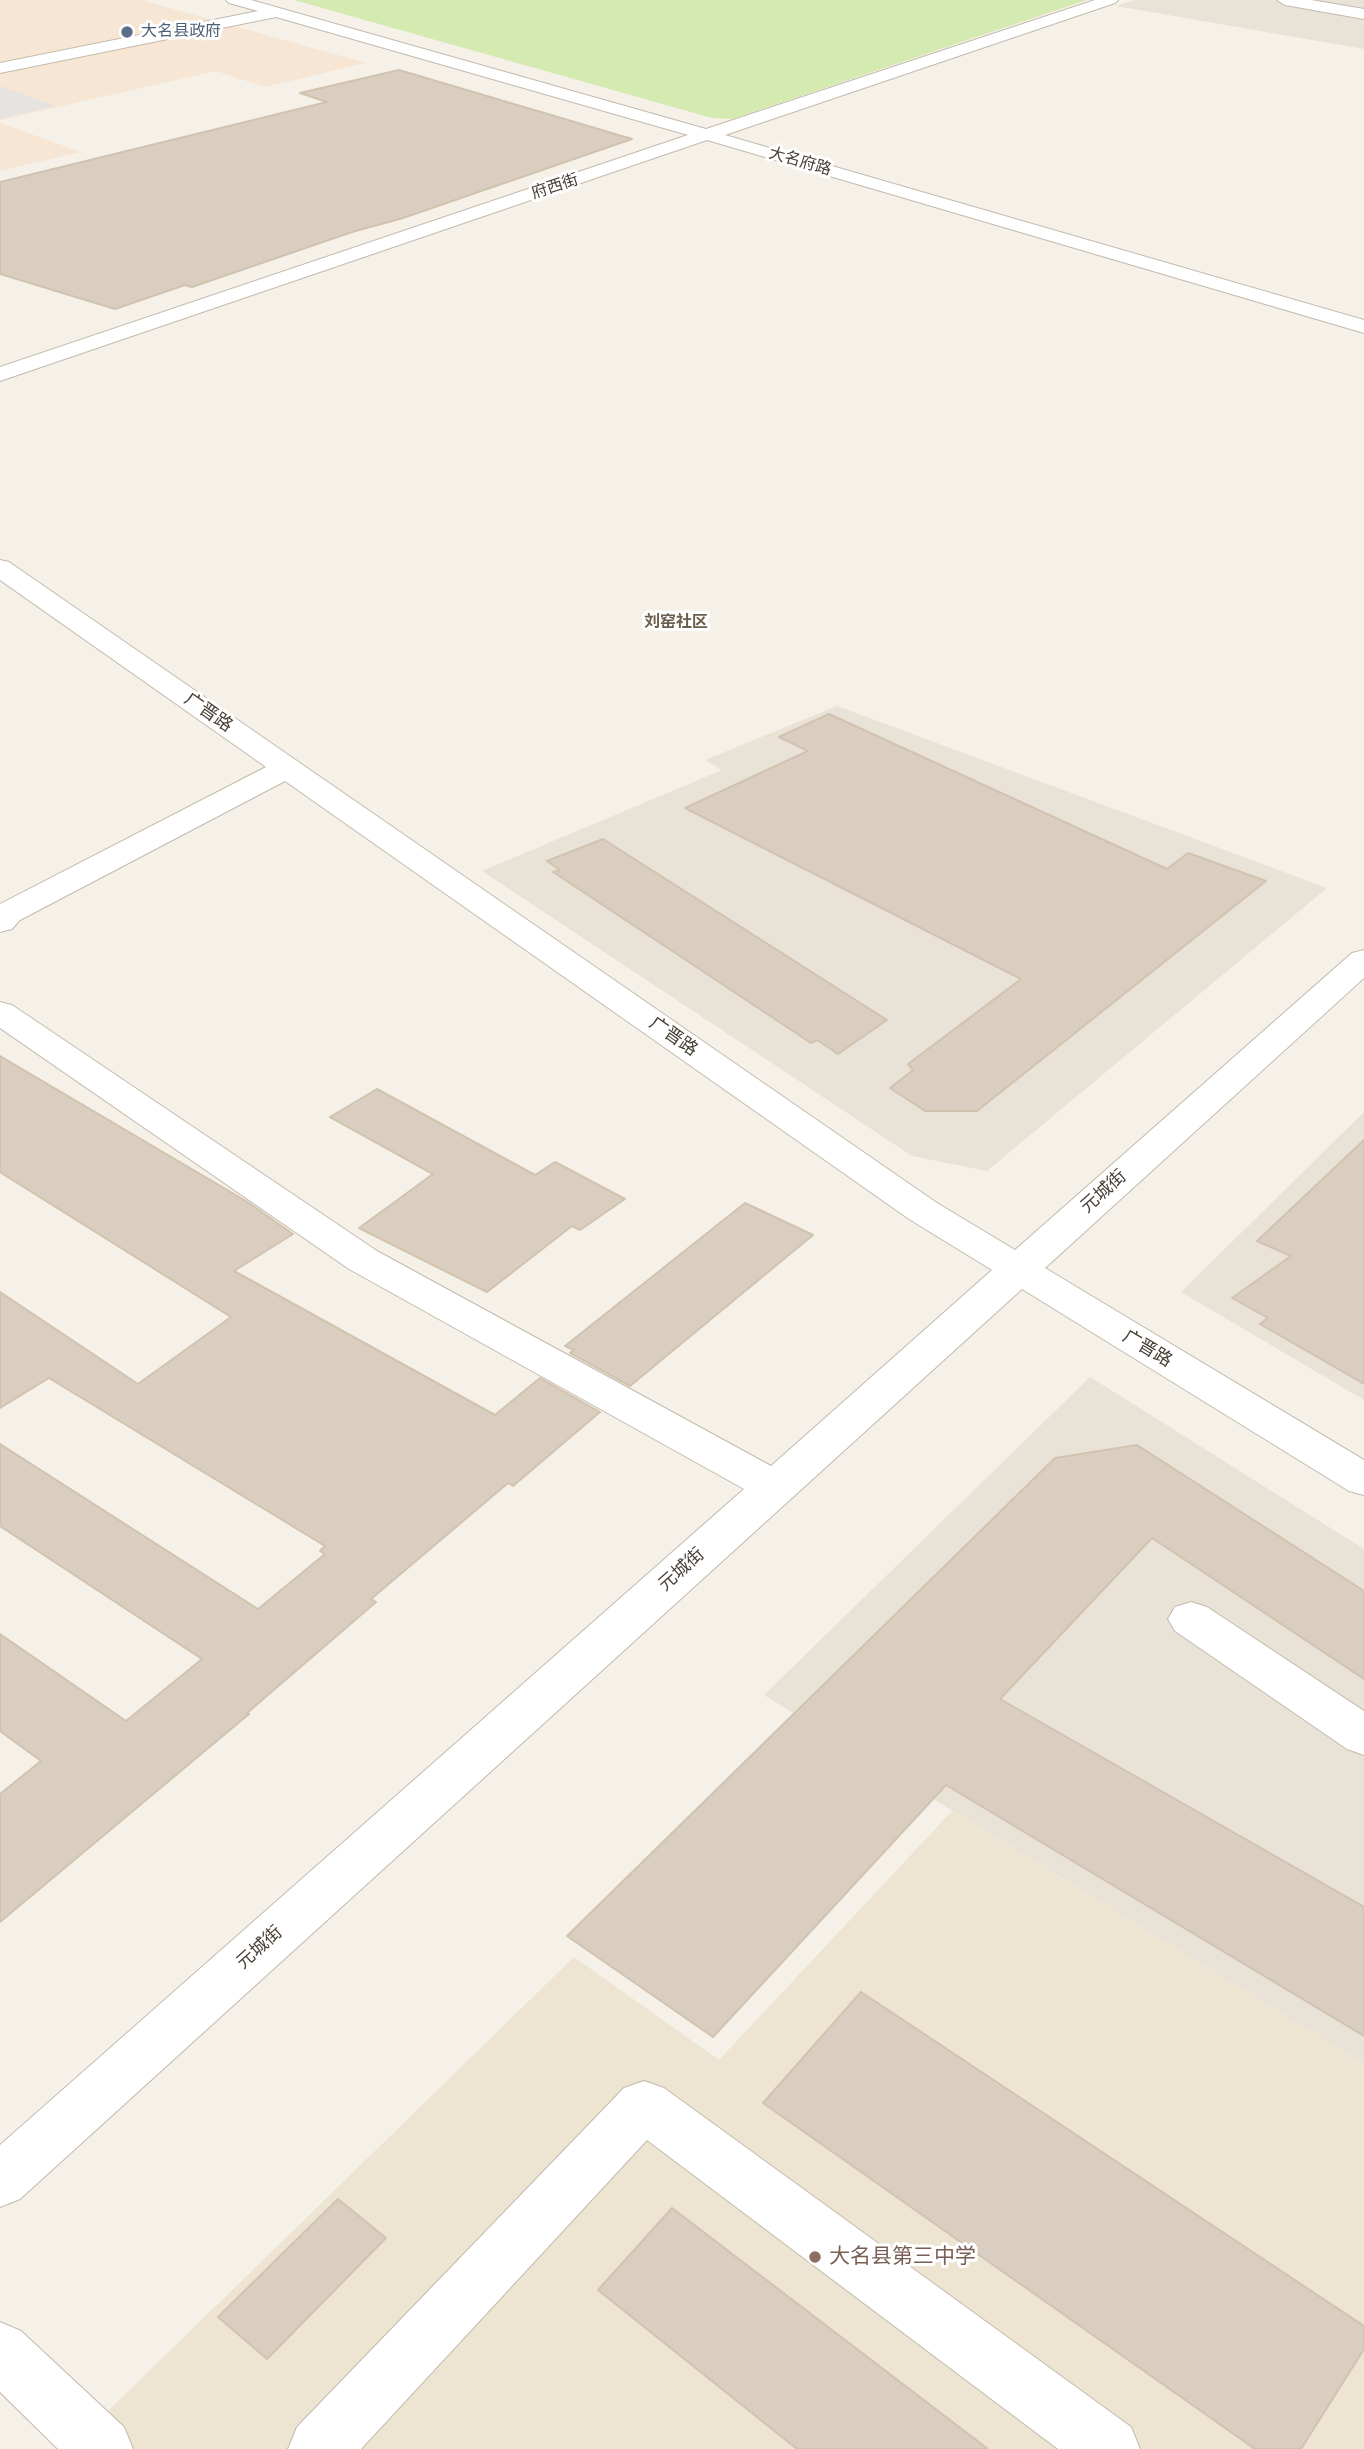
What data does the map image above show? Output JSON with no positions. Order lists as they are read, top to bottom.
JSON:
{
  "streets": {
    "street": [
      "大名府路",
      "府西街",
      "广晋路",
      "元城街"
    ]
  },
  "crossings": [
    ["大名府路", "府西街"],
    ["广晋路", "元城街"]
  ],
  "districts": ["刘窑社区"],
  "places": ["大名县政府", "大名县第三中学"]
}
